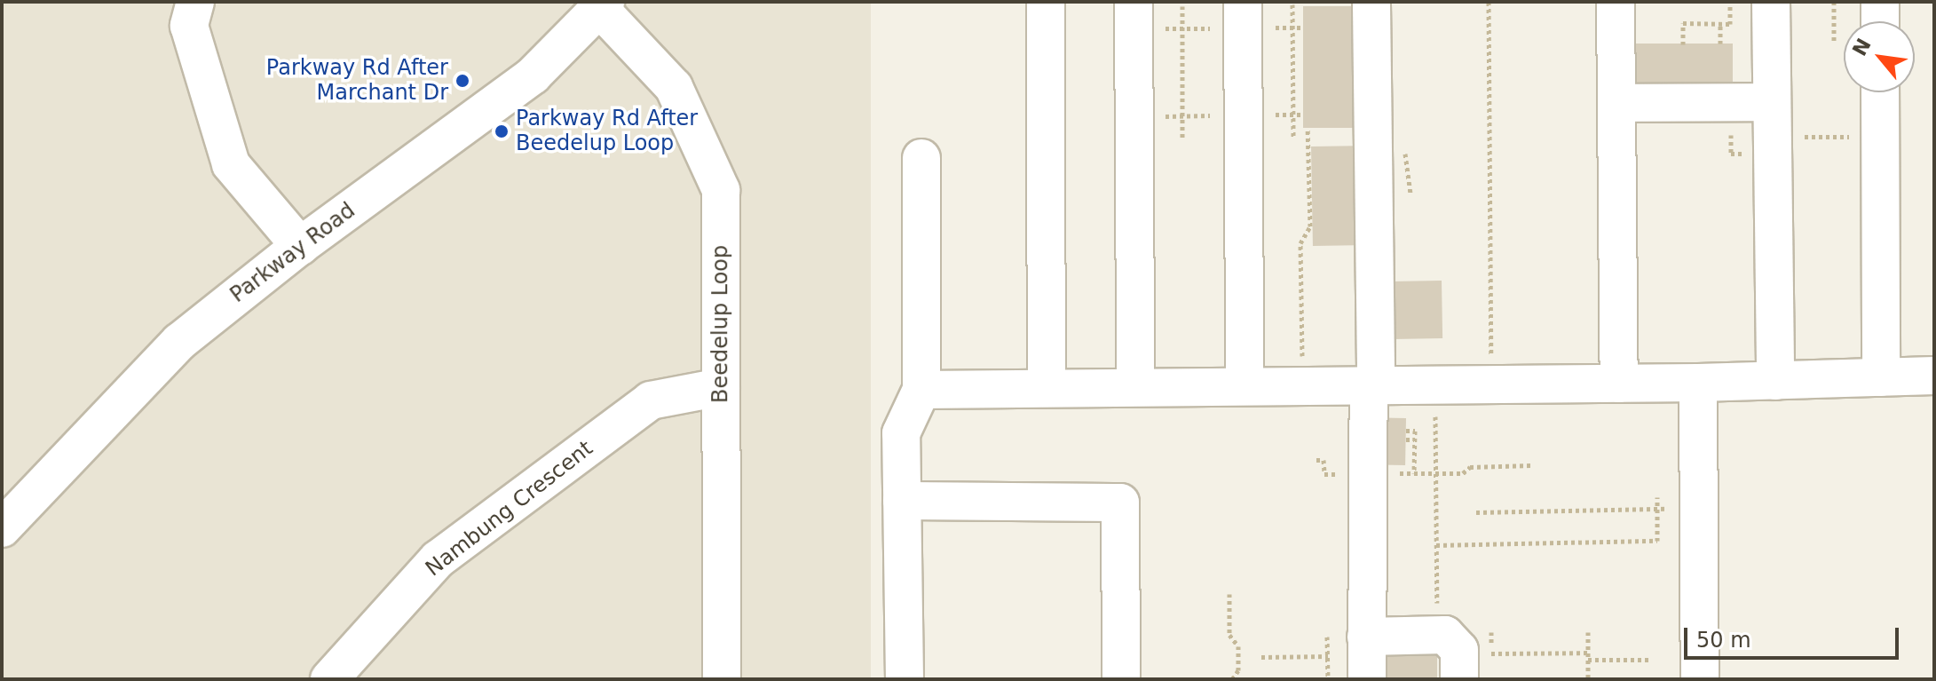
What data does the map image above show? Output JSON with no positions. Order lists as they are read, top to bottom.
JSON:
{
  "streets": {
    "street": ["Parkway Road", "Beedelup Loop", "Nambung Crescent"]
  },
  "crossings": [
    ["Parkway Road", "Beedelup Loop"],
    ["Beedelup Loop", "Nambung Crescent"]
  ],
  "places": ["Parkway Rd After Marchant Dr", "Parkway Rd After Beedelup Loop"],
  "scale_bar": "50 m",
  "north": "top left"
}
